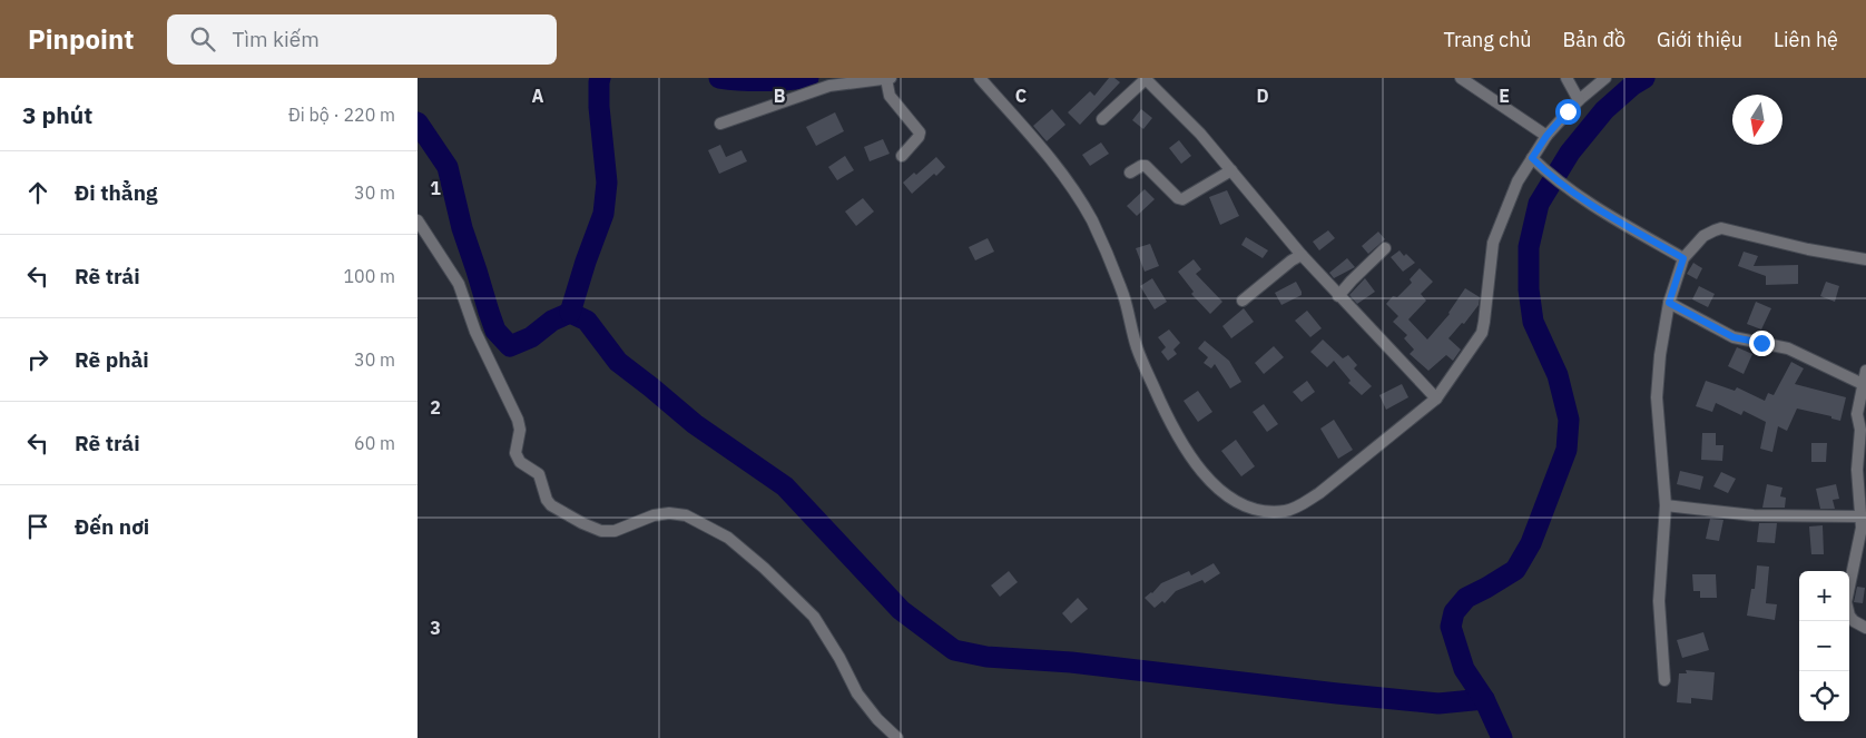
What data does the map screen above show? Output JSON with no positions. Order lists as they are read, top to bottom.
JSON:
{
  "north": "bottom",
  "page": {
    "header": "Pinpoint",
    "search": "Tìm kiếm",
    "nav": [
      "Trang chủ",
      "Bản đồ",
      "Giới thiệu",
      "Liên hệ"
    ],
    "heading": ["3 phút", "Đi bộ · 220 m"],
    "list": [
      ["Đi thẳng", "30 m"],
      ["Rẽ trái", "100 m"],
      ["Rẽ phải", "30 m"],
      ["Rẽ trái", "60 m"],
      "Đến nơi"
    ],
    "map_buttons": ["+", "−"]
  },
  "grid": {
    "columns": [
      "A",
      "B",
      "C",
      "D",
      "E"
    ],
    "rows": ["1", "2", "3"]
  }
}
